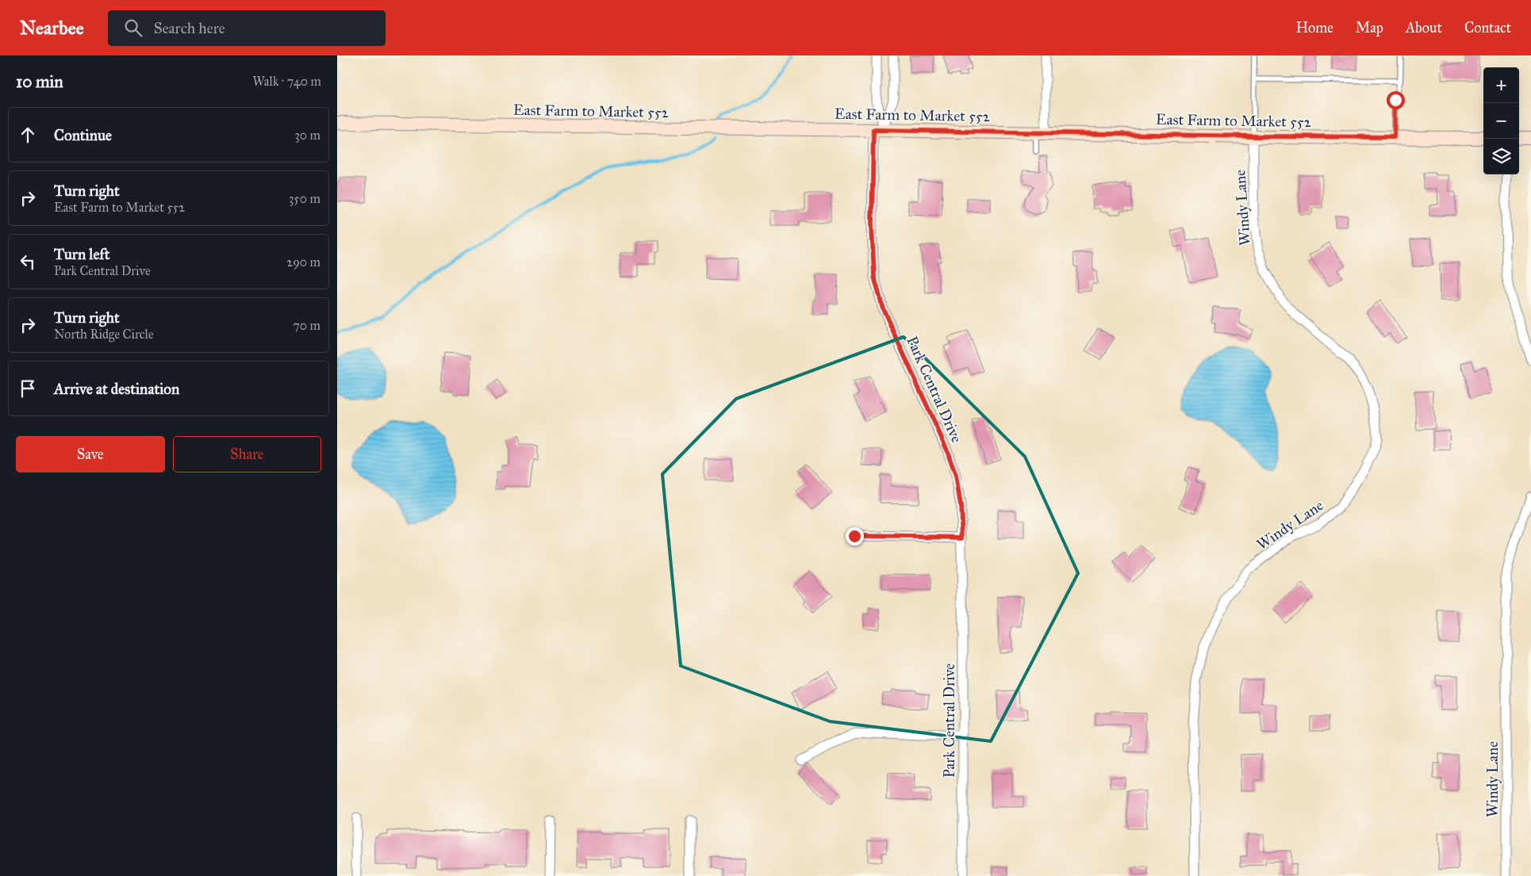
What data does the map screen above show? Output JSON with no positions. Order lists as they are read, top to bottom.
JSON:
{
  "streets": {
    "main road": ["East Farm to Market 552"],
    "street": ["Windy Lane", "Park Central Drive"]
  },
  "crossings": [
    ["East Farm to Market 552", "Windy Lane"],
    ["East Farm to Market 552", "Park Central Drive"]
  ],
  "page": {
    "header": "Nearbee",
    "search": "Search here",
    "nav": [
      "Home",
      "Map",
      "About",
      "Contact"
    ],
    "heading": ["10 min", "Walk · 740 m"],
    "map_buttons": ["+", "−"],
    "list": [
      ["Continue", "30 m"],
      ["Turn right", "East Farm to Market 552", "350 m"],
      ["Turn left", "Park Central Drive", "290 m"],
      ["Turn right", "North Ridge Circle", "70 m"],
      "Arrive at destination"
    ],
    "buttons": ["Save", "Share"]
  }
}
